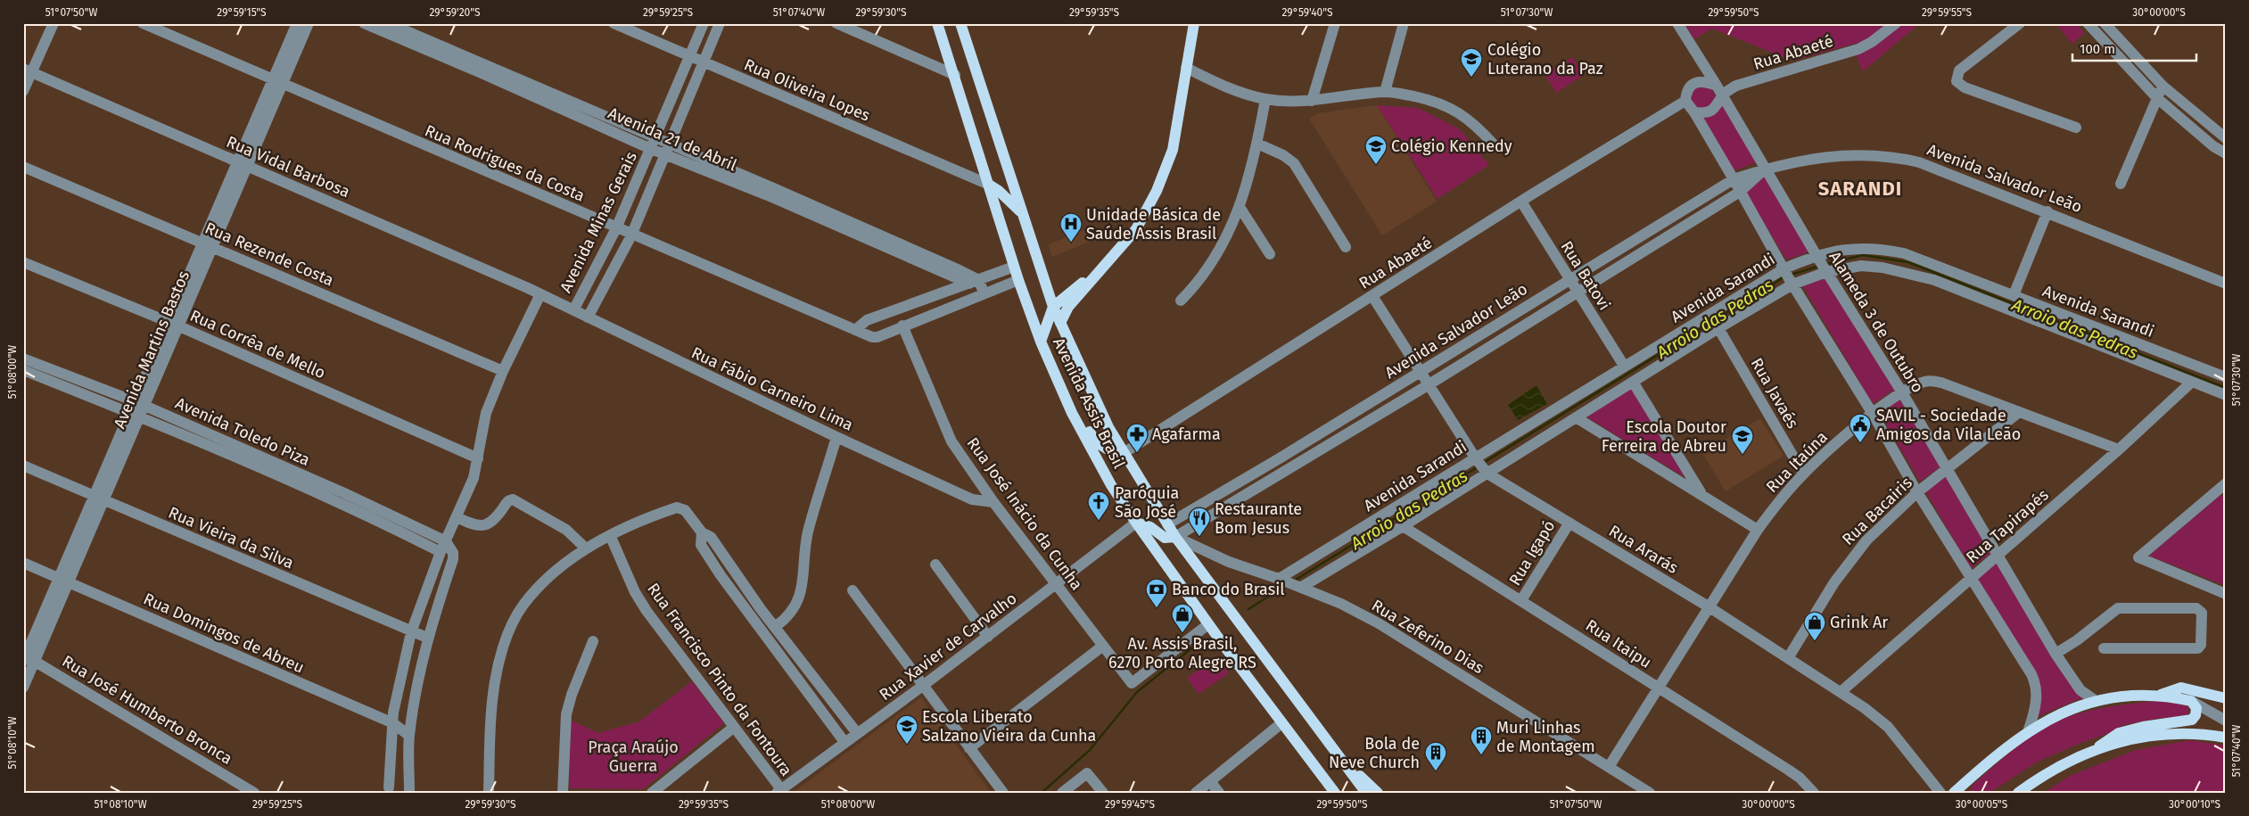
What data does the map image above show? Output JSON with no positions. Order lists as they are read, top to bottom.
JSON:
{
  "streets": {
    "main road": ["Avenida Assis Brasil"],
    "street": [
      "Rua Abaeté",
      "Rua Oliveira Lopes",
      "Avenida 21 de Abril",
      "Rua Rodrigues da Costa",
      "Rua Vidal Barbosa",
      "Avenida Salvador Leão",
      "Avenida Minas Gerais",
      "Rua Rezende Costa",
      "Rua Batovi",
      "Avenida Sarandi",
      "Alameda 3 de Outubro",
      "Rua Corrêa de Mello",
      "Avenida Martins Bastos",
      "Rua Fábio Carneiro Lima",
      "Rua Javaés",
      "Avenida Toledo Piza",
      "Rua Itaúna",
      "Rua Bacairis",
      "Rua José Inácio da Cunha",
      "Rua Tapirapés",
      "Rua Vieira da Silva",
      "Rua Ararás",
      "Rua Igapó",
      "Rua Domingos de Abreu",
      "Rua Zeferino Dias",
      "Rua Itaipu",
      "Rua Xavier de Carvalho",
      "Rua Francisco Pinto da Fontoura",
      "Rua José Humberto Bronca"
    ]
  },
  "crossings": [
    ["Rua Abaeté", "Rua Batovi"],
    ["Rua Abaeté", "Alameda 3 de Outubro"],
    ["Rua Abaeté", "Avenida Assis Brasil"],
    ["Rua Abaeté", "Rua Ararás"],
    ["Rua Oliveira Lopes", "Avenida Minas Gerais"],
    ["Rua Oliveira Lopes", "Avenida Assis Brasil"],
    ["Avenida 21 de Abril", "Avenida Minas Gerais"],
    ["Rua Rodrigues da Costa", "Avenida Minas Gerais"],
    ["Rua Rodrigues da Costa", "Avenida Martins Bastos"],
    ["Rua Rodrigues da Costa", "Avenida Assis Brasil"],
    ["Rua Rodrigues da Costa", "Rua José Inácio da Cunha"],
    ["Rua Vidal Barbosa", "Avenida Martins Bastos"],
    ["Rua Vidal Barbosa", "Rua Fábio Carneiro Lima"],
    ["Avenida Salvador Leão", "Rua Batovi"],
    ["Avenida Salvador Leão", "Alameda 3 de Outubro"],
    ["Avenida Salvador Leão", "Avenida Assis Brasil"],
    ["Avenida Salvador Leão", "Rua Ararás"],
    ["Avenida Salvador Leão", "Rua Zeferino Dias"],
    ["Avenida Minas Gerais", "Rua Fábio Carneiro Lima"],
    ["Rua Rezende Costa", "Avenida Martins Bastos"],
    ["Rua Batovi", "Avenida Sarandi"],
    ["Avenida Sarandi", "Alameda 3 de Outubro"],
    ["Avenida Sarandi", "Rua Javaés"],
    ["Avenida Sarandi", "Rua Tapirapés"],
    ["Avenida Sarandi", "Rua Ararás"],
    ["Avenida Sarandi", "Rua Zeferino Dias"],
    ["Avenida Sarandi", "Rua Itaipu"],
    ["Alameda 3 de Outubro", "Rua Itaúna"],
    ["Alameda 3 de Outubro", "Rua Bacairis"],
    ["Alameda 3 de Outubro", "Rua Tapirapés"],
    ["Rua Corrêa de Mello", "Avenida Martins Bastos"],
    ["Avenida Martins Bastos", "Avenida Toledo Piza"],
    ["Avenida Martins Bastos", "Rua Vieira da Silva"],
    ["Avenida Martins Bastos", "Rua Domingos de Abreu"],
    ["Avenida Martins Bastos", "Rua José Humberto Bronca"],
    ["Rua Fábio Carneiro Lima", "Rua José Inácio da Cunha"],
    ["Rua Javaés", "Rua Itaúna"],
    ["Avenida Assis Brasil", "Rua José Inácio da Cunha"],
    ["Avenida Assis Brasil", "Rua Zeferino Dias"],
    ["Avenida Assis Brasil", "Rua Xavier de Carvalho"],
    ["Rua Itaúna", "Rua Bacairis"],
    ["Rua Itaúna", "Rua Tapirapés"],
    ["Rua Itaúna", "Rua Ararás"],
    ["Rua Itaúna", "Rua Zeferino Dias"],
    ["Rua Itaúna", "Rua Itaipu"],
    ["Rua Bacairis", "Rua Ararás"],
    ["Rua José Inácio da Cunha", "Rua Xavier de Carvalho"],
    ["Rua Tapirapés", "Rua Ararás"],
    ["Rua Ararás", "Rua Igapó"],
    ["Rua Igapó", "Rua Itaipu"],
    ["Rua Xavier de Carvalho", "Rua Francisco Pinto da Fontoura"]
  ],
  "districts": ["SARANDI"],
  "water": ["Arroio das Pedras"],
  "parks": ["Praça Araújo Guerra"],
  "places": {
    "school or university": [
      "Colégio Luterano da Paz",
      "Colégio Kennedy",
      "Escola Doutor Ferreira de Abreu",
      "Escola Liberato Salzano Vieira da Cunha"
    ],
    "hospital": ["Unidade Básica de Saúde Assis Brasil"],
    "public building": ["SAVIL - Sociedade Amigos da Vila Leão"],
    "pharmacy": ["Agafarma"],
    "church": ["Paróquia São José"],
    "restaurant": ["Restaurante Bom Jesus"],
    "bank": ["Banco do Brasil"],
    "shop": ["Av. Assis Brasil, 6270 Porto Alegre RS", "Grink Ar"],
    "building": ["Muri Linhas de Montagem", "Bola de Neve Church"]
  },
  "scale_bar": "100 m",
  "coordinates": [
    "51°07'50\"W",
    "29°59'15\"S",
    "29°59'20\"S",
    "29°59'25\"S",
    "51°07'40\"W",
    "29°59'30\"S",
    "29°59'35\"S",
    "29°59'40\"S",
    "51°07'30\"W",
    "29°59'50\"S",
    "29°59'55\"S",
    "30°00'00\"S",
    "51°08'00\"W",
    "51°08'10\"W",
    "29°59'45\"S",
    "30°00'05\"S",
    "30°00'10\"S"
  ]
}
